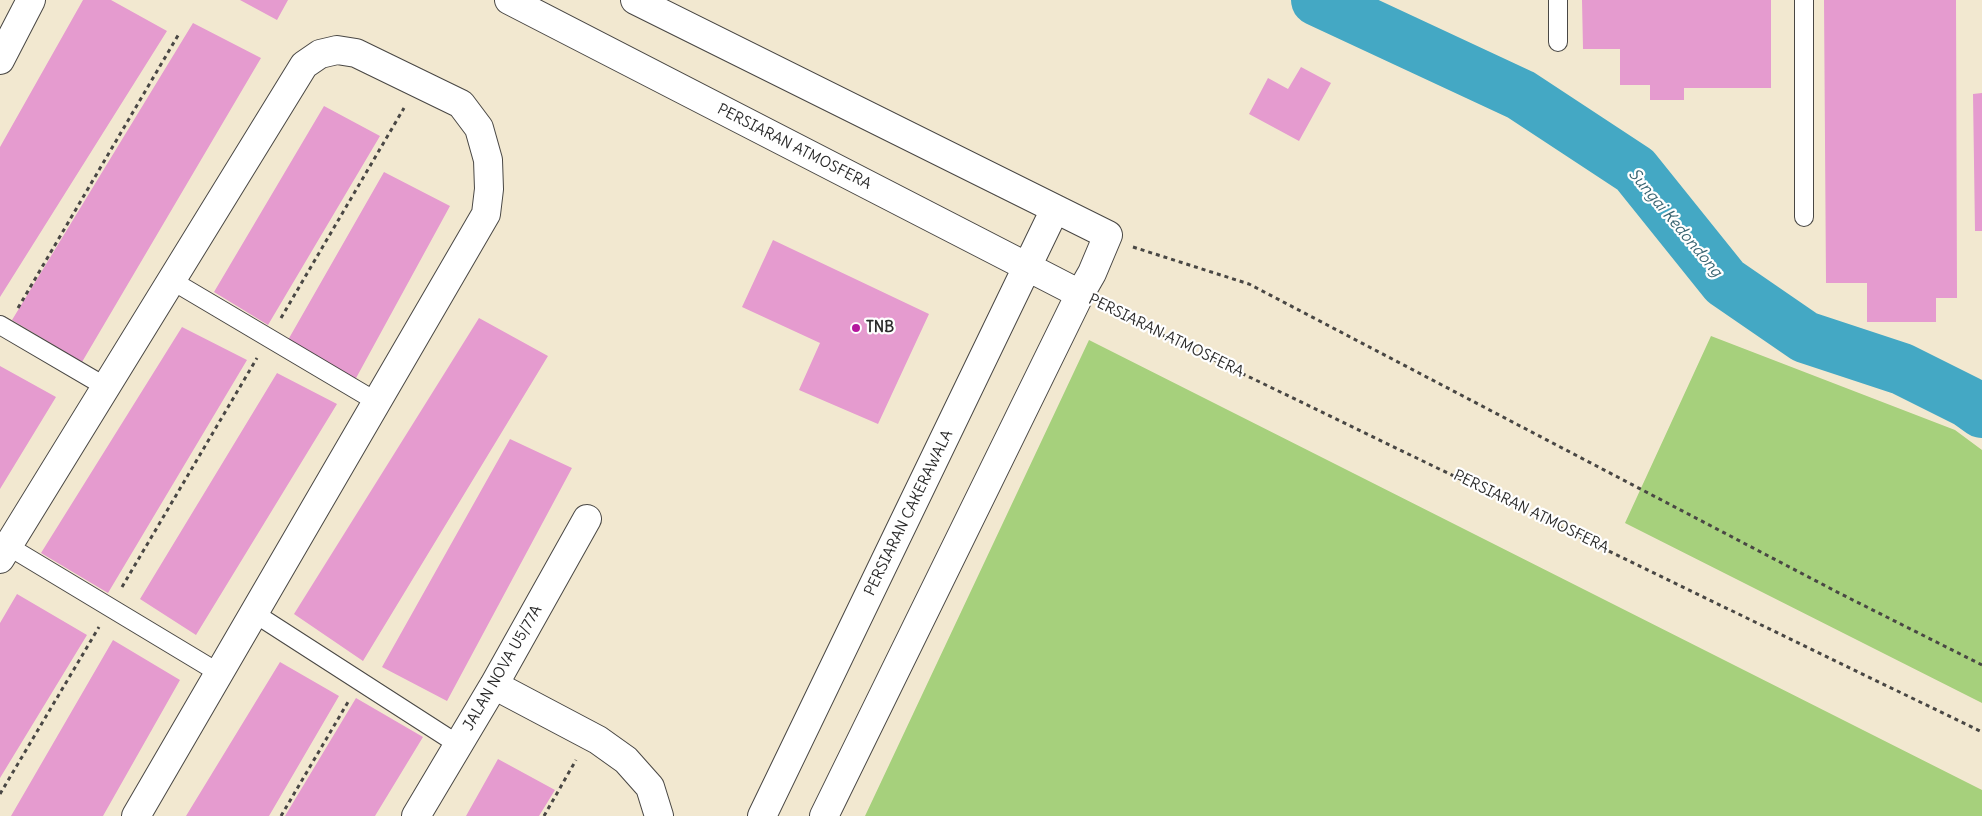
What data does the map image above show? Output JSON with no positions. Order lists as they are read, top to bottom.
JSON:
{
  "streets": {
    "street": ["PERSIARAN ATMOSFERA", "PERSIARAN CAKERAWALA", "JALAN NOVA U5/77A"]
  },
  "crossings": [
    ["PERSIARAN ATMOSFERA", "PERSIARAN CAKERAWALA"]
  ],
  "water": ["Sungai Kedondong"],
  "places": ["TNB"]
}
